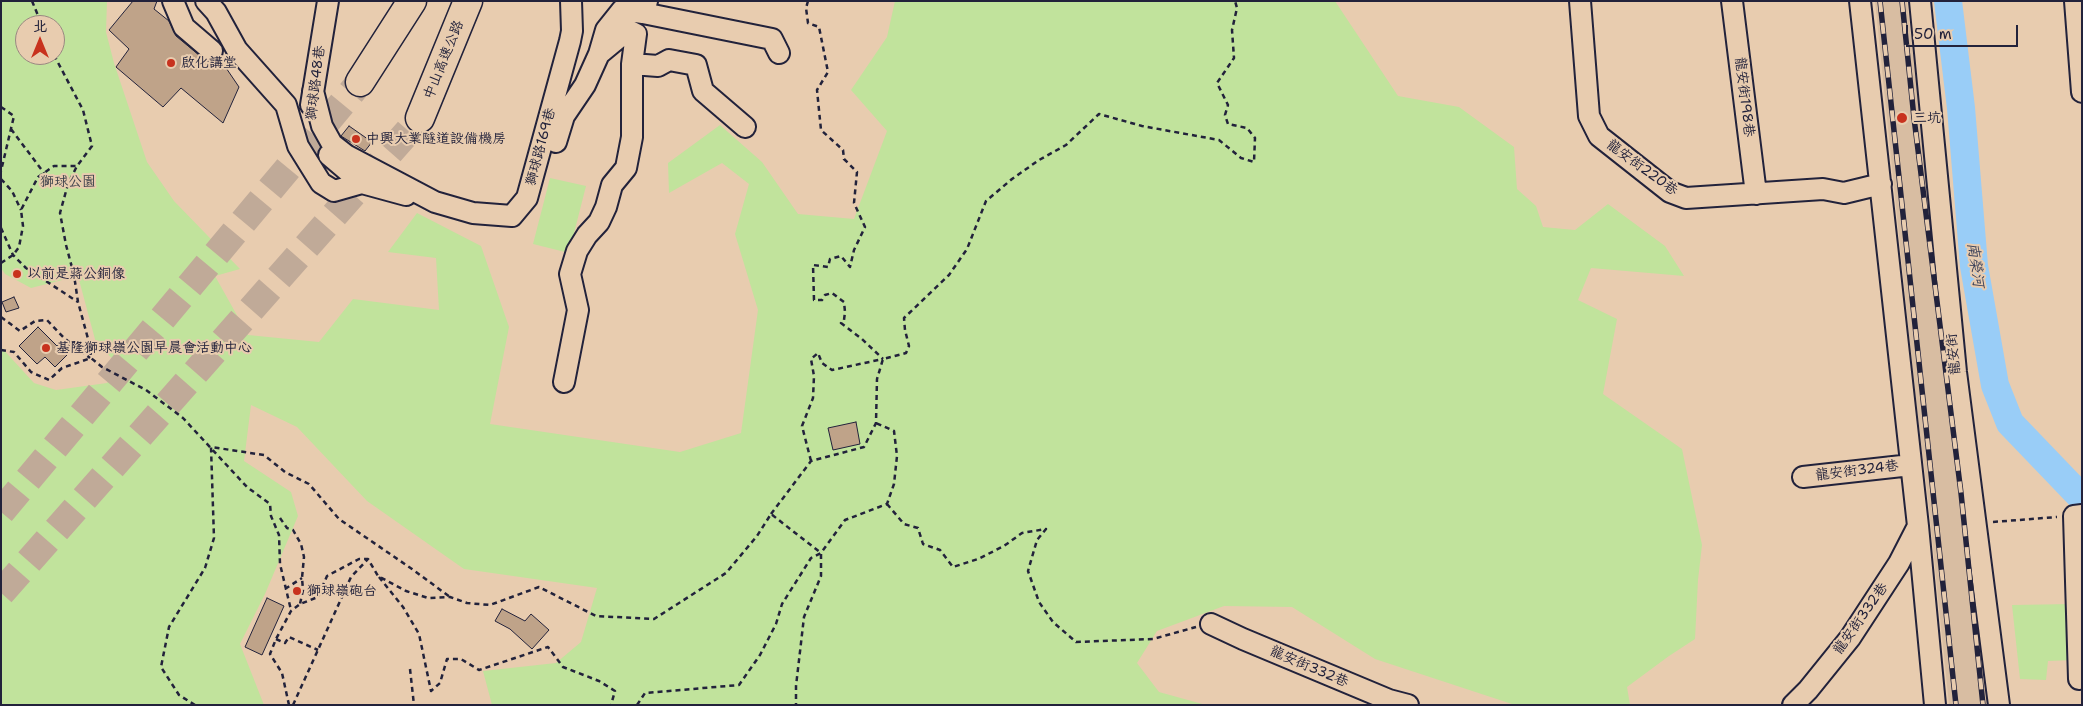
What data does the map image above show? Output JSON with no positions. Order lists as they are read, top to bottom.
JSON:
{
  "streets": {
    "highway": ["中山高速公路"],
    "street": [
      "獅球路48巷",
      "龍安街198巷",
      "獅球路169巷",
      "龍安街220巷",
      "龍安街",
      "龍安街324巷",
      "龍安街332巷"
    ]
  },
  "crossings": [
    ["獅球路48巷", "獅球路169巷"],
    ["龍安街198巷", "龍安街220巷"]
  ],
  "water": ["南榮河"],
  "parks": ["獅球公園"],
  "places": [
    "啟化講堂",
    "三坑",
    "中興大業隧道設備機房",
    "以前是蔣公銅像",
    "基隆獅球嶺公園早晨會活動中心",
    "獅球嶺砲台"
  ],
  "scale_bar": "50 m",
  "north": "top"
}
